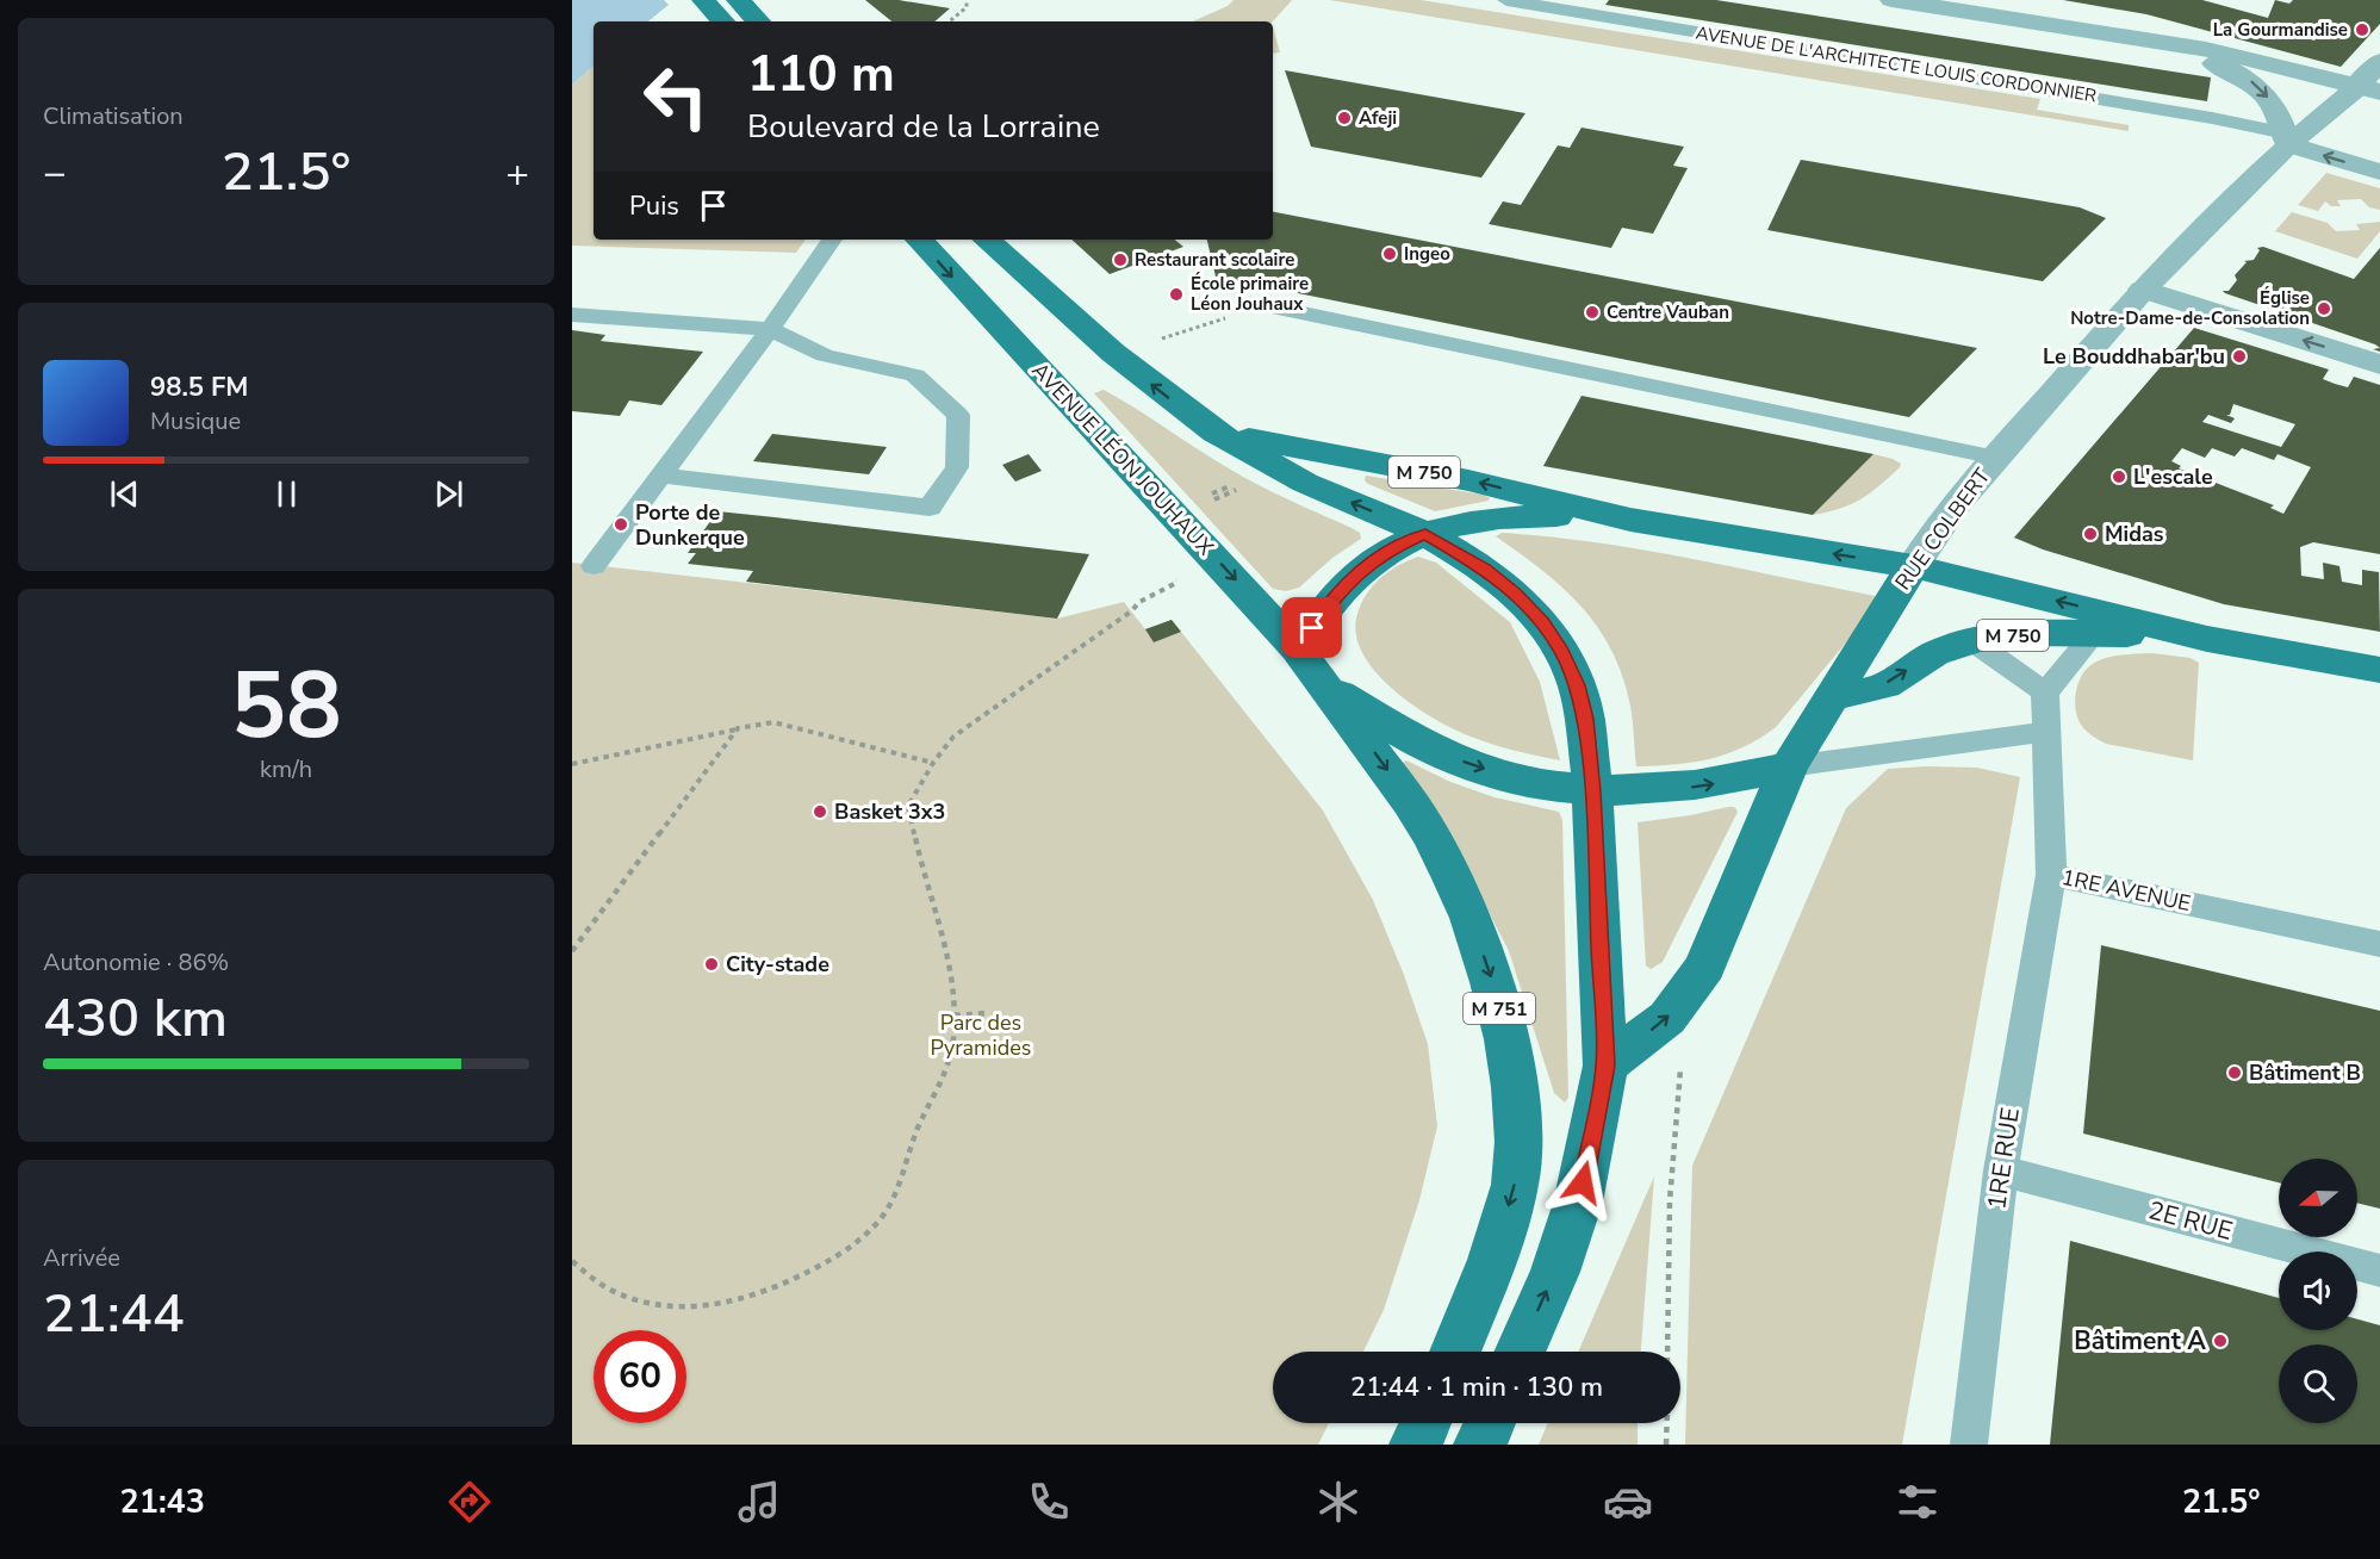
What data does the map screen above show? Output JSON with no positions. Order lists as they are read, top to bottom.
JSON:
{
  "streets": {
    "main road": [
      "AVENUE LÉON JOUHAUX",
      "M 750",
      "RUE COLBERT",
      "M 751"
    ],
    "lane": [
      "AVENUE DE L'ARCHITECTE LOUIS CORDONNIER",
      "1RE AVENUE",
      "1RE RUE",
      "2E RUE"
    ]
  },
  "crossings": [
    ["AVENUE DE L'ARCHITECTE LOUIS CORDONNIER", "RUE COLBERT"],
    ["AVENUE LÉON JOUHAUX", "RUE COLBERT"],
    ["M 750", "RUE COLBERT"],
    ["1RE AVENUE", "1RE RUE"],
    ["1RE RUE", "2E RUE"]
  ],
  "parks": ["Parc des Pyramides"],
  "places": [
    "La Gourmandise",
    "Afeji",
    "Ingeo",
    "Restaurant scolaire",
    "École primaire Léon Jouhaux",
    "Église Notre-Dame-de-Consolation",
    "Centre Vauban",
    "Le Bouddhabar'bu",
    "L'escale",
    "Porte de Dunkerque",
    "Midas",
    "Basket 3x3",
    "City-stade",
    "Bâtiment B",
    "Bâtiment A"
  ],
  "north": "left",
  "page": {
    "tile": [
      "Climatisation",
      ["58", "km/h"],
      ["Autonomie · 86%", "430 km"],
      ["Arrivée", "21:44"]
    ],
    "turn": ["110 m", "Boulevard de la Lorraine"],
    "heat": ["−", "21.5°", "+"],
    "then": "Puis",
    "song": ["98.5 FM", "Musique"],
    "limit": "60",
    "trip": "21:44 · 1 min · 130 m",
    "tabs": ["21:43", "21.5°"]
  }
}
